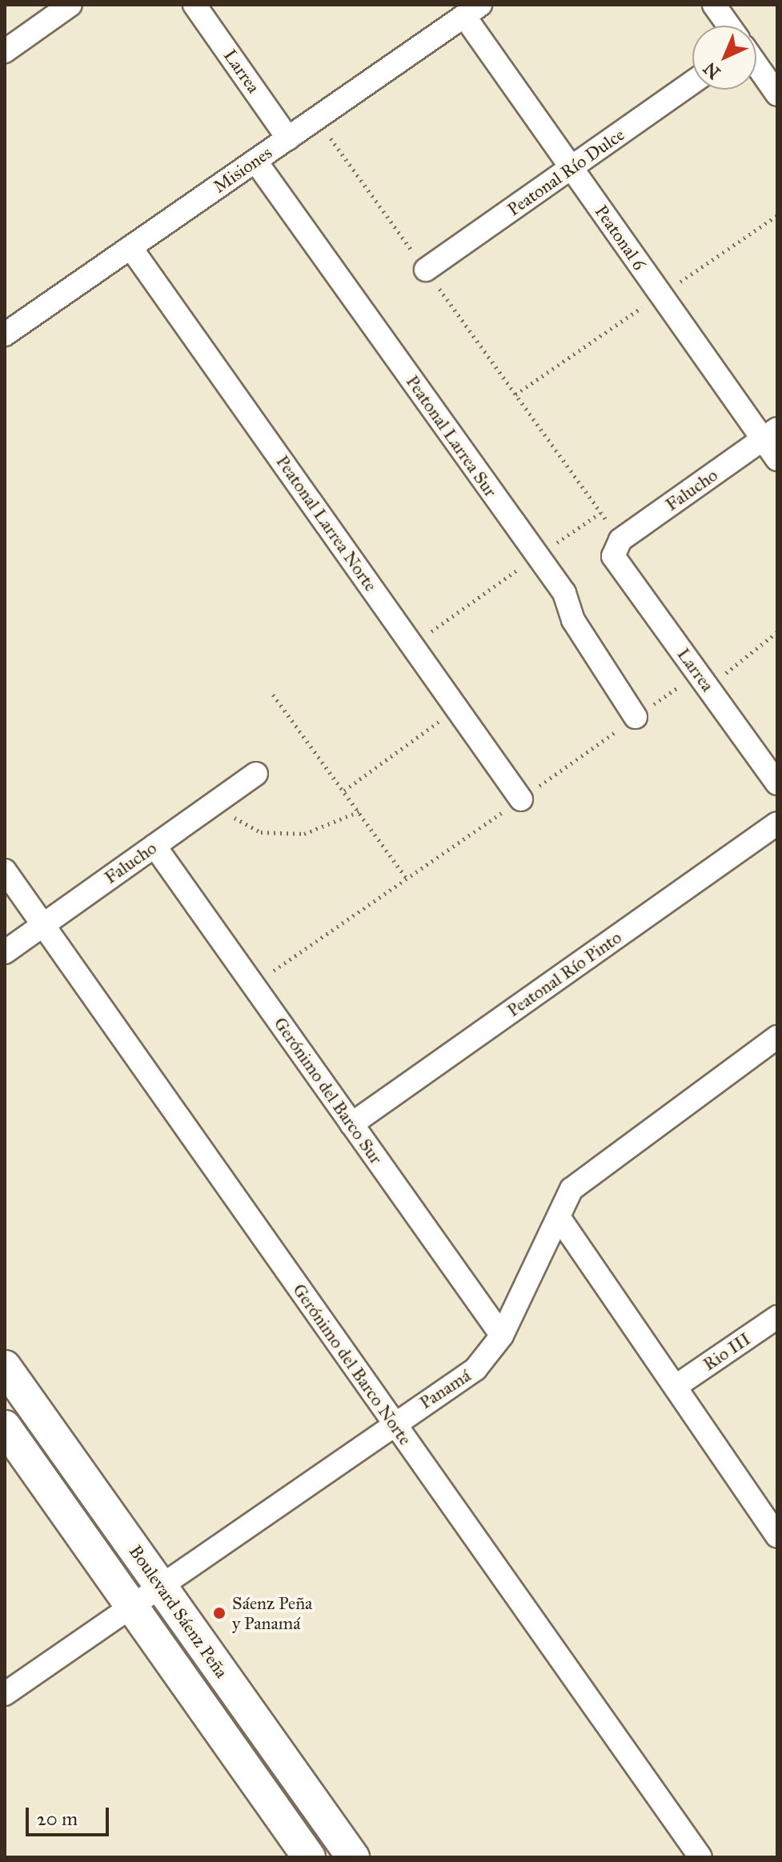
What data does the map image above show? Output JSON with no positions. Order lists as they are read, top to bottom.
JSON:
{
  "streets": {
    "main road": ["Boulevard Sáenz Peña"],
    "street": [
      "Larrea",
      "Misiones",
      "Peatonal Río Dulce",
      "Peatonal 6",
      "Peatonal Larrea Sur",
      "Falucho",
      "Peatonal Larrea Norte",
      "Peatonal Río Pinto",
      "Gerónimo del Barco Sur",
      "Rio III",
      "Gerónimo del Barco Norte",
      "Panamá"
    ]
  },
  "crossings": [
    ["Larrea", "Misiones"],
    ["Larrea", "Falucho"],
    ["Misiones", "Peatonal 6"],
    ["Misiones", "Peatonal Larrea Sur"],
    ["Misiones", "Peatonal Larrea Norte"],
    ["Peatonal Río Dulce", "Peatonal 6"],
    ["Peatonal 6", "Falucho"],
    ["Falucho", "Gerónimo del Barco Sur"],
    ["Falucho", "Gerónimo del Barco Norte"],
    ["Peatonal Río Pinto", "Gerónimo del Barco Sur"],
    ["Gerónimo del Barco Sur", "Panamá"],
    ["Gerónimo del Barco Norte", "Panamá"],
    ["Panamá", "Boulevard Sáenz Peña"]
  ],
  "places": ["Sáenz Peña y Panamá"],
  "scale_bar": "20 m",
  "north": "bottom left"
}
